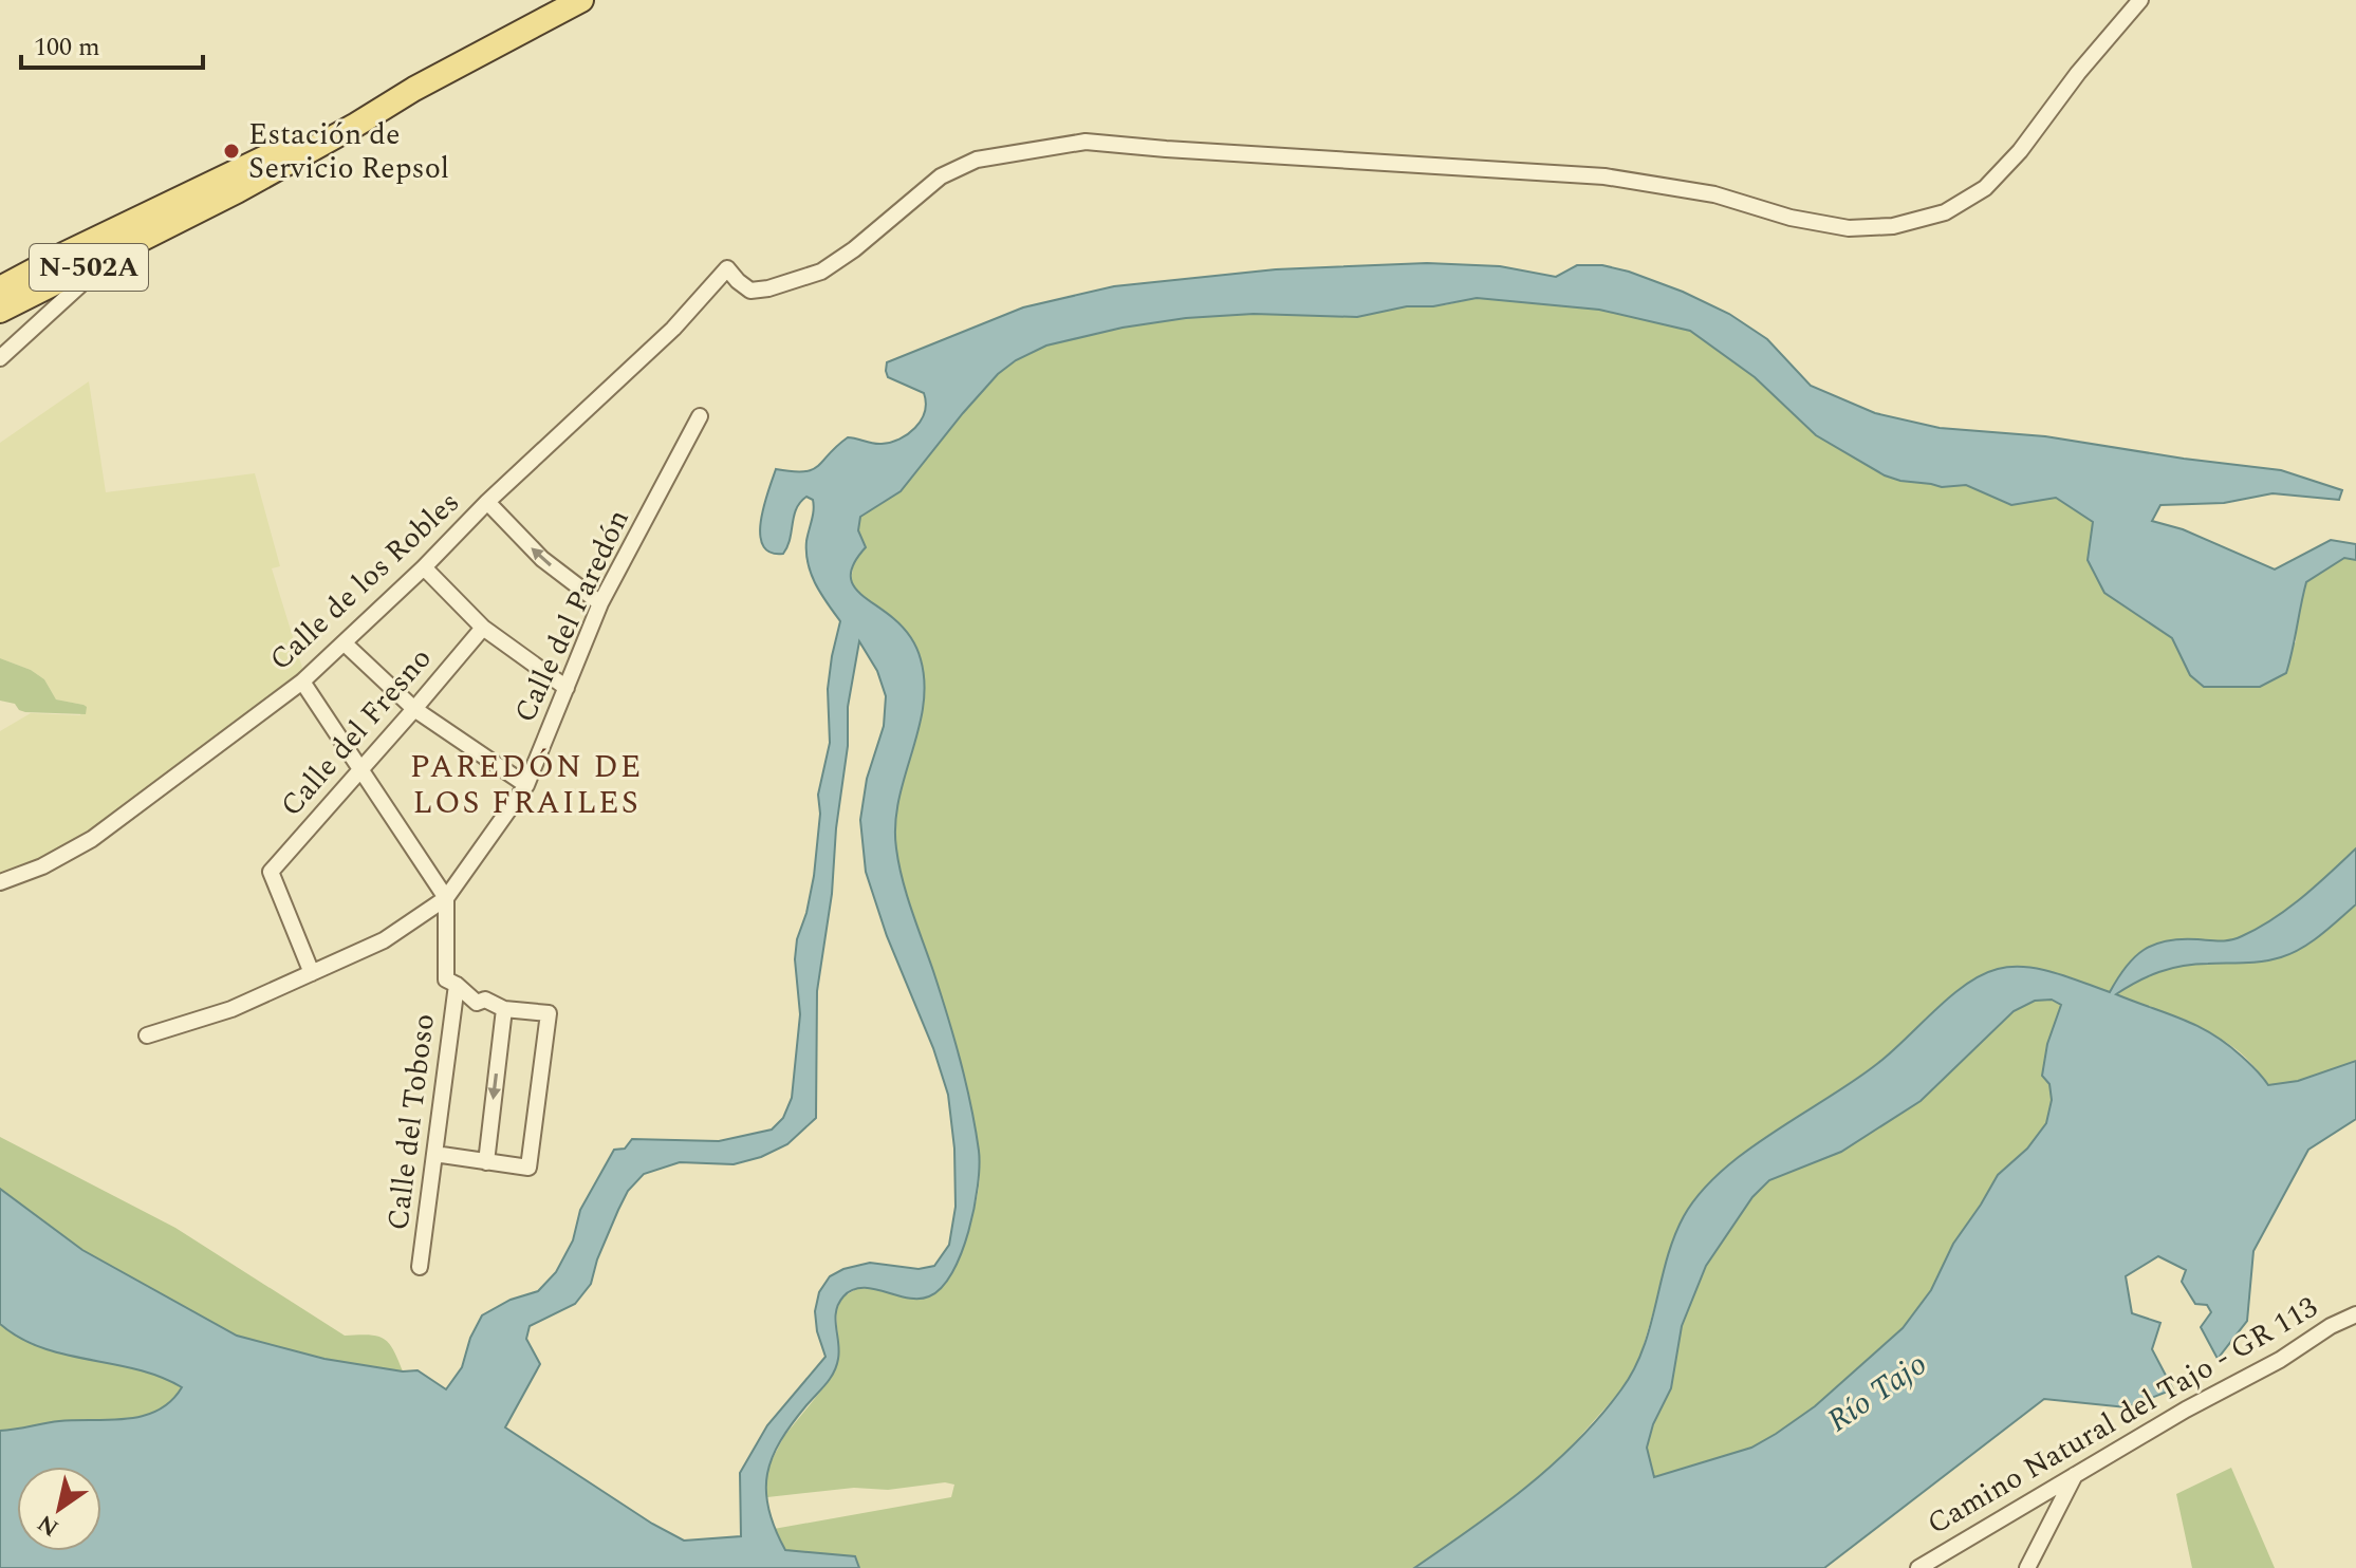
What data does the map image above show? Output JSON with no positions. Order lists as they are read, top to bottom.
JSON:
{
  "streets": {
    "main road": ["N-502A"],
    "street": [
      "Calle de los Robles",
      "Calle del Paredón",
      "Calle del Fresno",
      "Calle del Toboso",
      "Camino Natural del Tajo - GR 113"
    ]
  },
  "crossings": [
    ["Calle del Paredón", "Calle del Fresno"]
  ],
  "districts": ["PAREDÓN DE LOS FRAILES"],
  "water": ["Río Tajo"],
  "places": ["Estación de Servicio Repsol"],
  "scale_bar": "100 m",
  "north": "bottom left"
}
